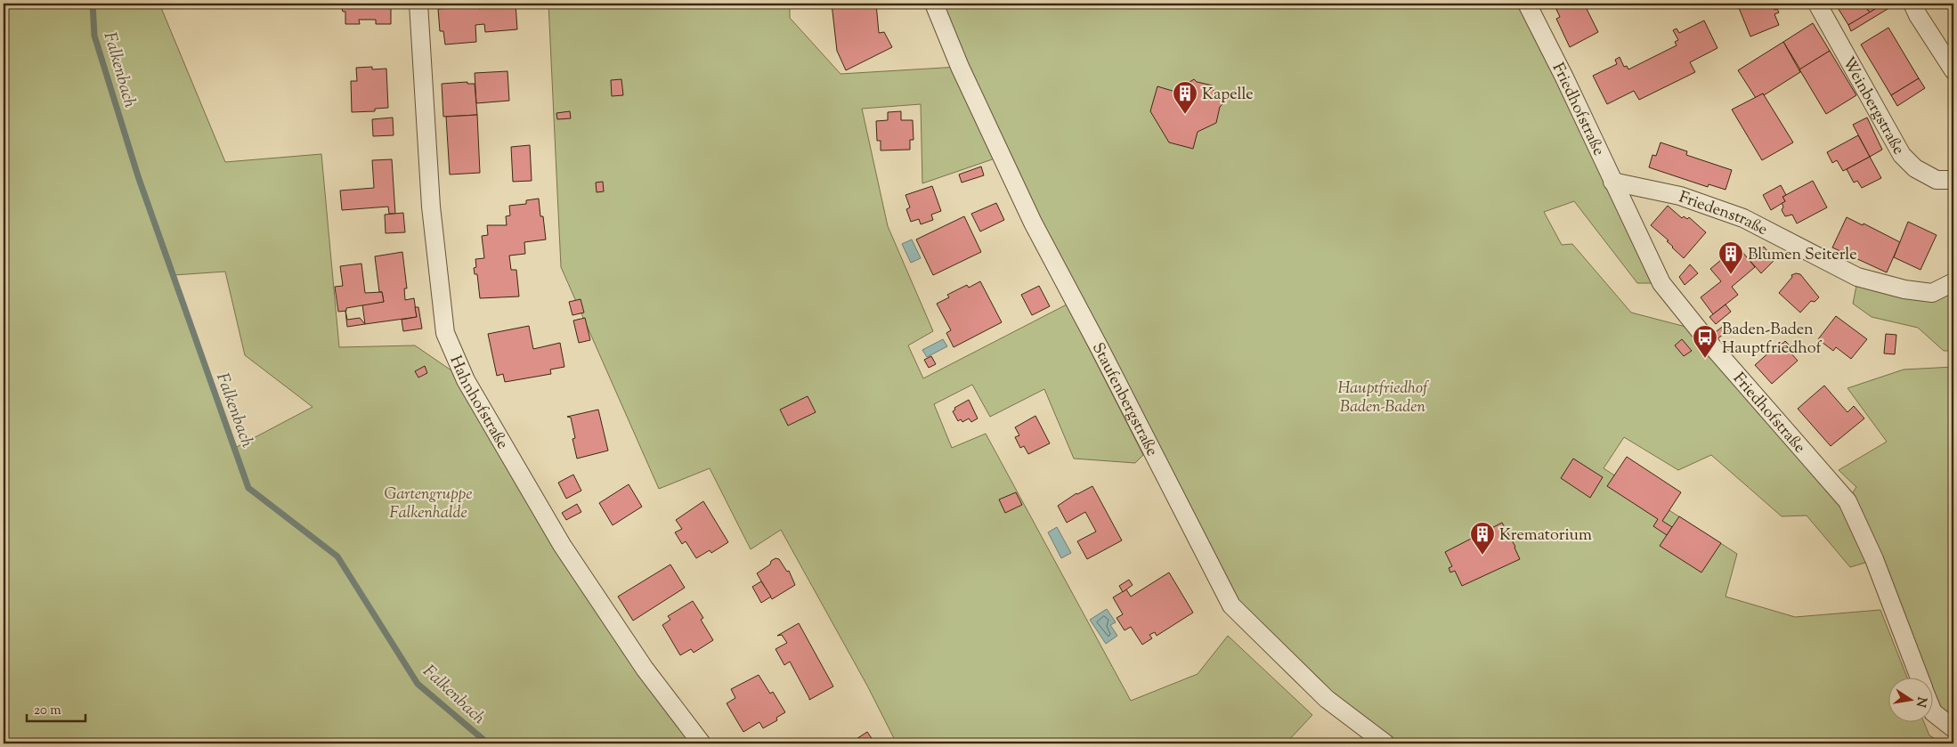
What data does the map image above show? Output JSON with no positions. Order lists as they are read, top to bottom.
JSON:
{
  "streets": {
    "street": [
      "Weinbergstraße",
      "Friedhofstraße",
      "Friedenstraße",
      "Staufenbergstraße",
      "Hahnhofstraße"
    ]
  },
  "crossings": [
    ["Friedhofstraße", "Friedenstraße"]
  ],
  "water": ["Falkenbach"],
  "parks": ["Hauptfriedhof Baden-Baden", "Gartengruppe Falkenhalde"],
  "places": {
    "building": ["Kapelle", "Blumen Seiterle", "Krematorium"],
    "bus stop": ["Baden-Baden Hauptfriedhof"]
  },
  "scale_bar": "20 m",
  "north": "right"
}
